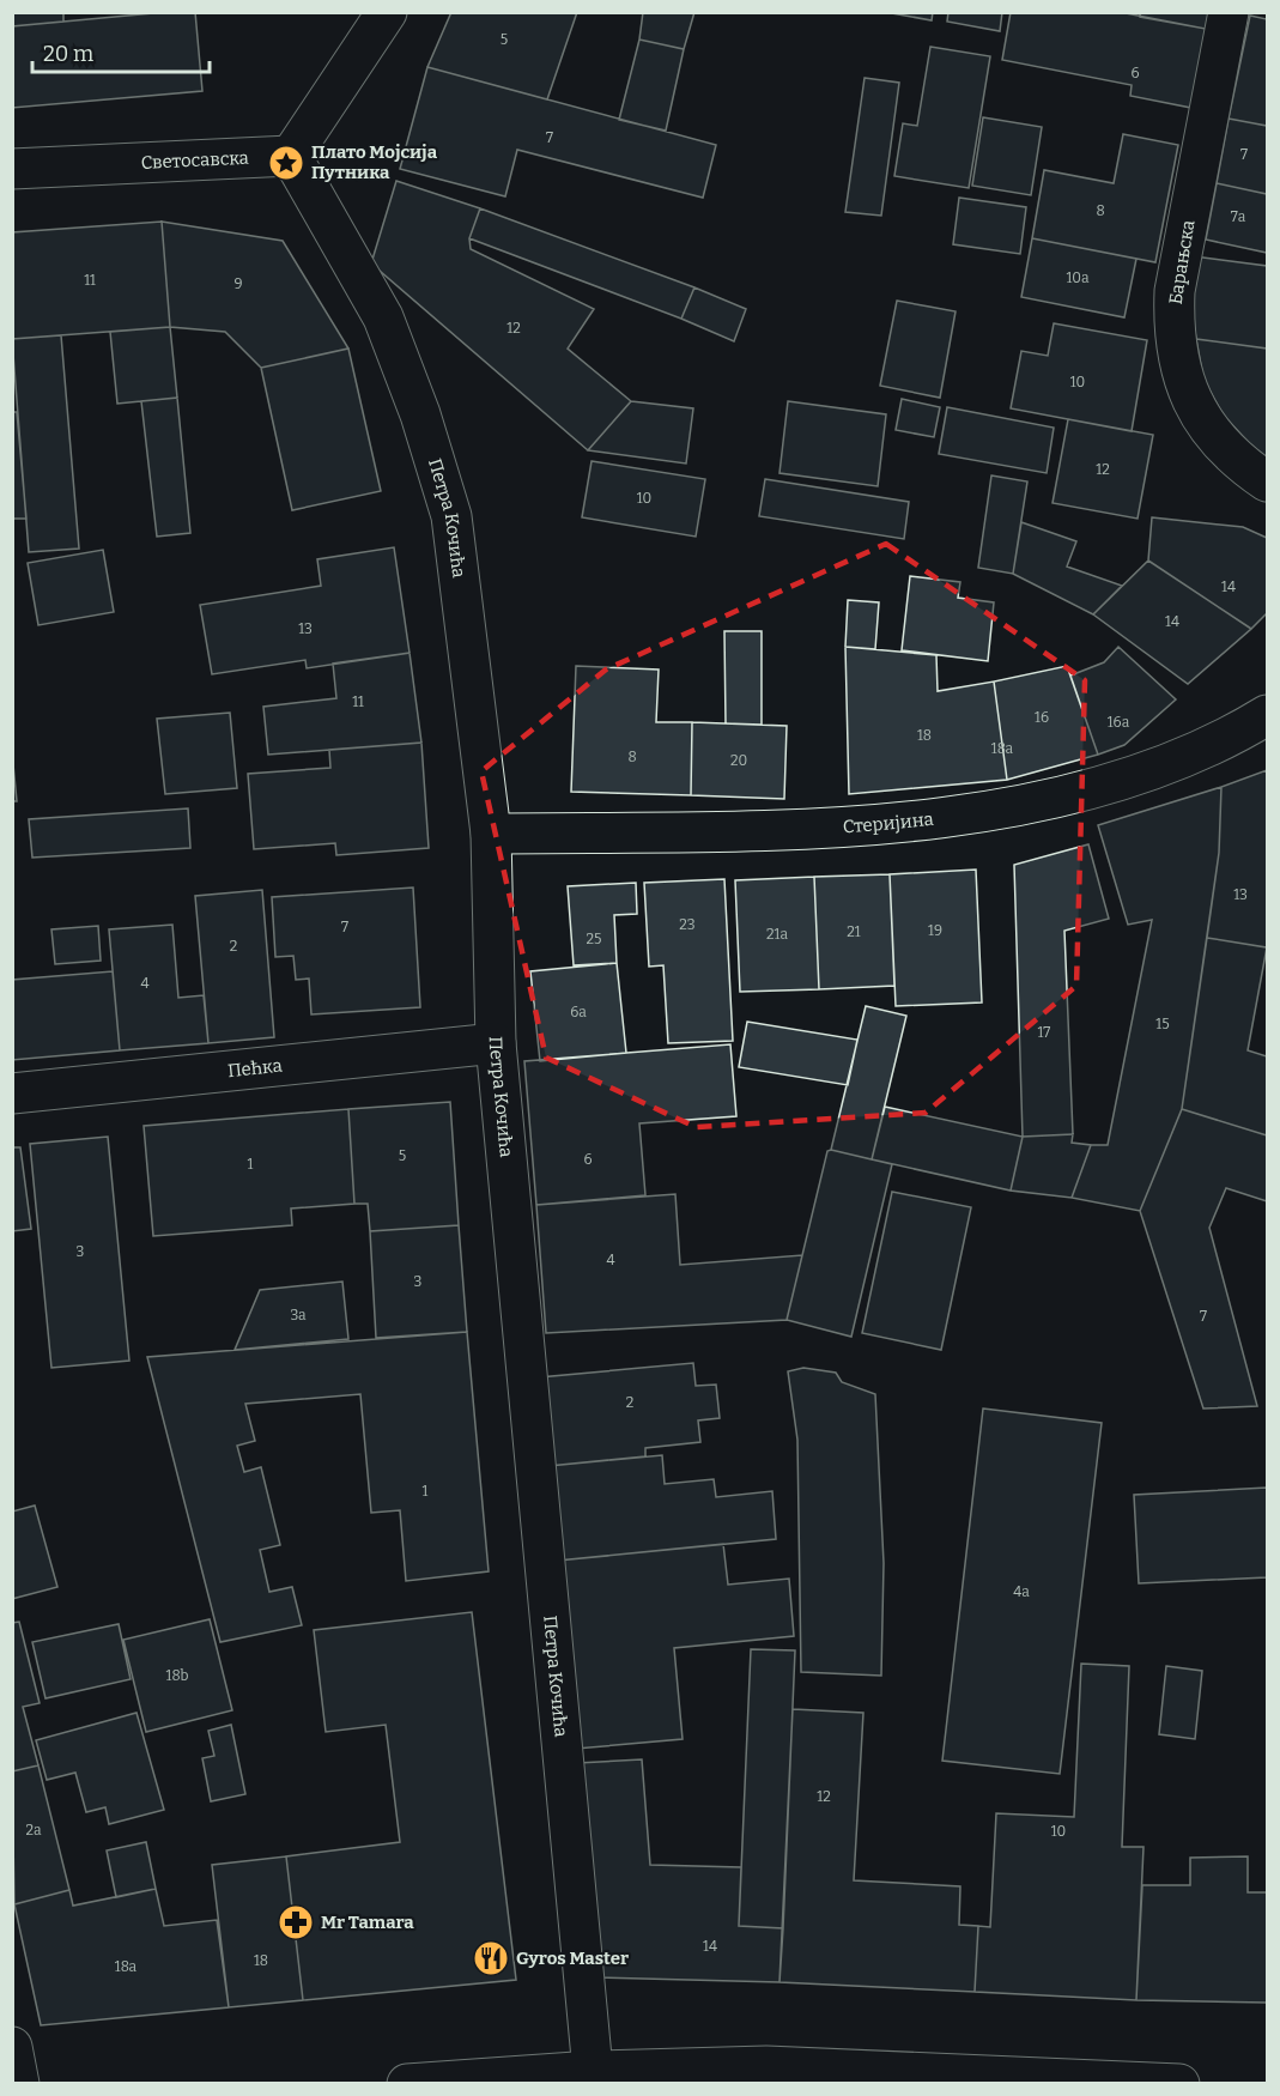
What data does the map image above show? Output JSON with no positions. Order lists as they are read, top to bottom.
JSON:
{
  "streets": {
    "street": [
      "Светосавска",
      "Барањска",
      "Петра Кочића",
      "Стеријина",
      "Пећка"
    ]
  },
  "crossings": [
    ["Светосавска", "Петра Кочића"],
    ["Петра Кочића", "Стеријина"],
    ["Петра Кочића", "Пећка"]
  ],
  "places": {
    "place": ["Плато Мојсија Путника"],
    "pharmacy": ["Mr Tamara"],
    "restaurant": ["Gyros Master"]
  },
  "house_numbers": [
    "5",
    "6",
    "7",
    "7",
    "8",
    "7a",
    "10a",
    "11",
    "9",
    "12",
    "10",
    "12",
    "10",
    "14",
    "14",
    "13",
    "11",
    "16",
    "16a",
    "18",
    "18a",
    "8",
    "20",
    "13",
    "23",
    "7",
    "19",
    "21",
    "21a",
    "25",
    "2",
    "4",
    "6a",
    "15",
    "17",
    "5",
    "6",
    "1",
    "3",
    "4",
    "3",
    "3a",
    "7",
    "2",
    "1",
    "4a",
    "18b",
    "12",
    "2a",
    "10",
    "14",
    "18",
    "18a"
  ],
  "scale_bar": "20 m"
}
